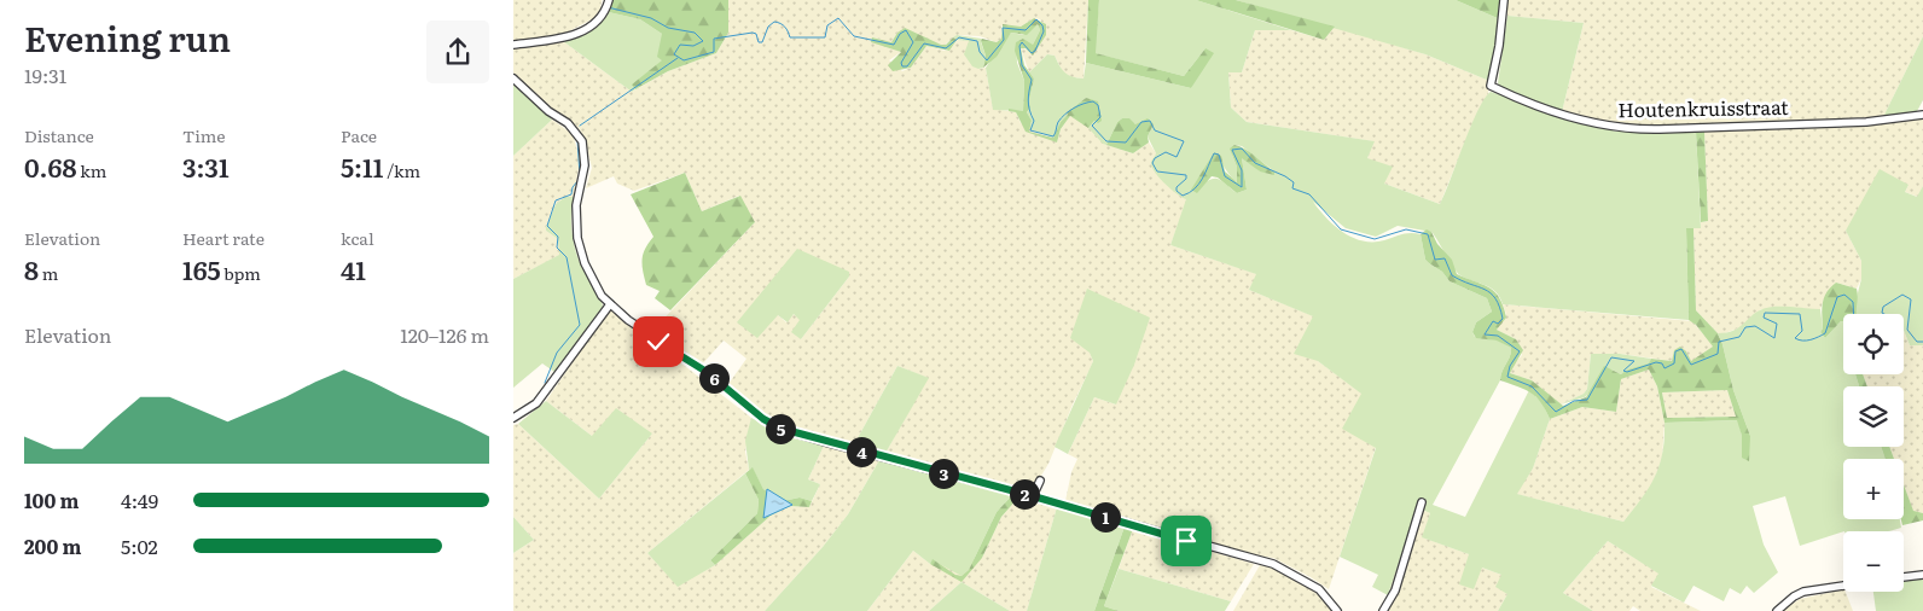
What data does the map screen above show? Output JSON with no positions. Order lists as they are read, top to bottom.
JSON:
{
  "streets": {
    "street": ["Houtenkruisstraat"]
  },
  "page": {
    "heading": ["Evening run", "19:31"],
    "stats": [
      ["Distance", "0.68 km"],
      ["Time", "3:31"],
      ["Pace", "5:11 /km"],
      ["Elevation", "8 m"],
      ["Heart rate", "165 bpm"],
      ["kcal", "41"]
    ],
    "chart": ["Elevation", "120–126 m"],
    "map_buttons": ["+", "−"],
    "pins": [
      "6",
      "5",
      "4",
      "3",
      "2",
      "1"
    ],
    "list": [
      {
        "name": "100 m",
        "note": "4:49"
      },
      {
        "name": "200 m",
        "note": "5:02"
      }
    ]
  }
}
